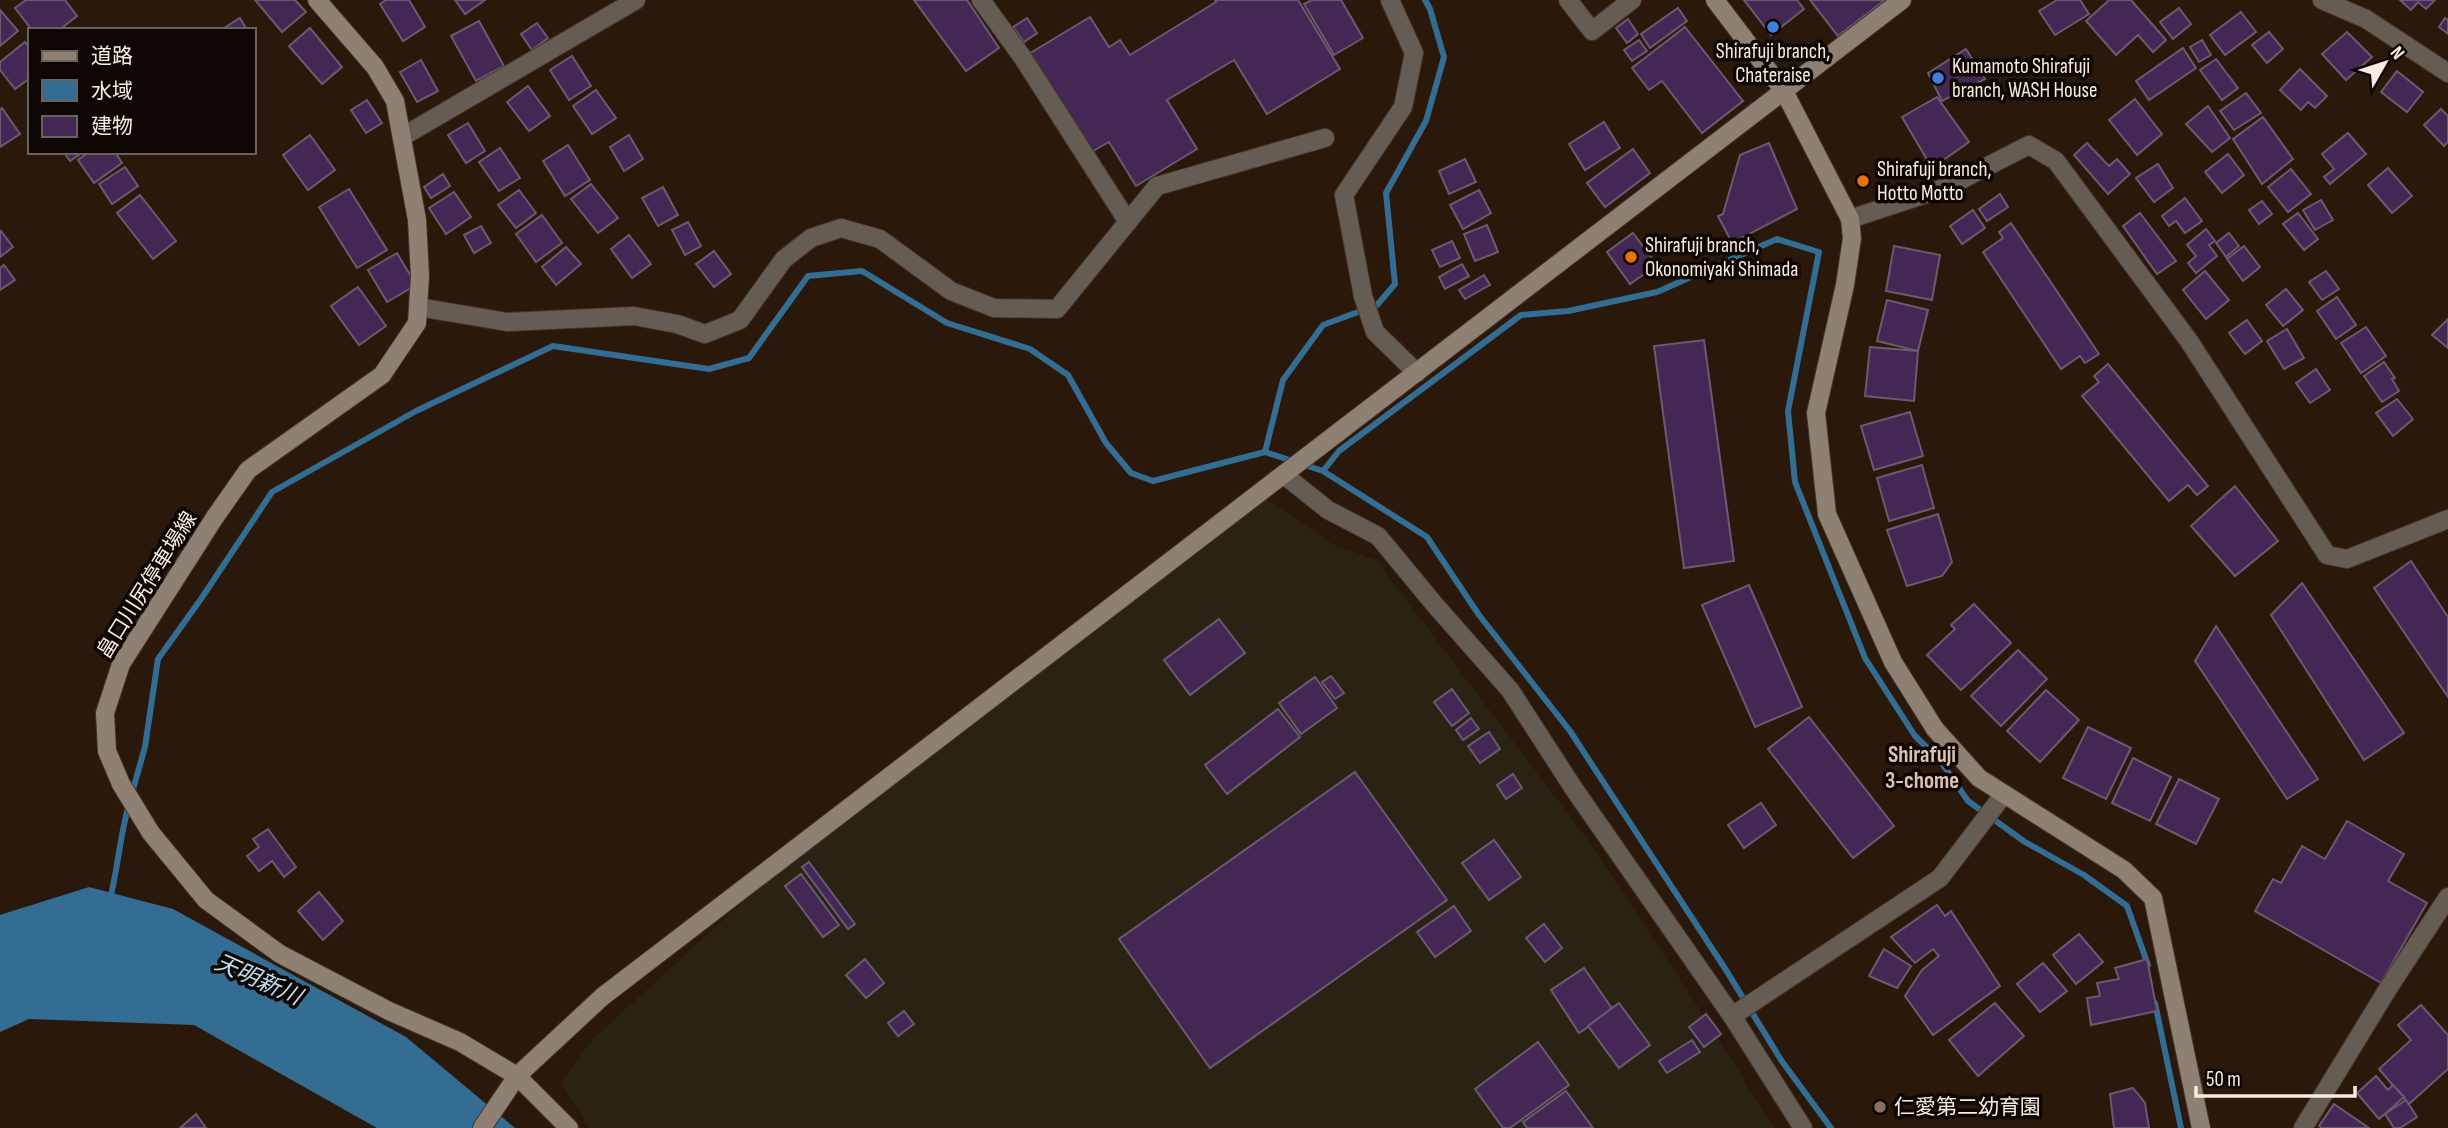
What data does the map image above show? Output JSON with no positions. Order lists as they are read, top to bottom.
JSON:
{
  "streets": {
    "street": ["畠口川尻停車場線"]
  },
  "districts": ["Shirafuji 3-chome"],
  "water": ["天明新川"],
  "places": [
    "Shirafuji branch, Chateraise",
    "Kumamoto Shirafuji branch, WASH House",
    "Shirafuji branch, Hotto Motto",
    "Shirafuji branch, Okonomiyaki Shimada",
    "仁愛第二幼育園"
  ],
  "legend": ["道路", "水域", "建物"],
  "scale_bar": "50 m",
  "north": "top right"
}
